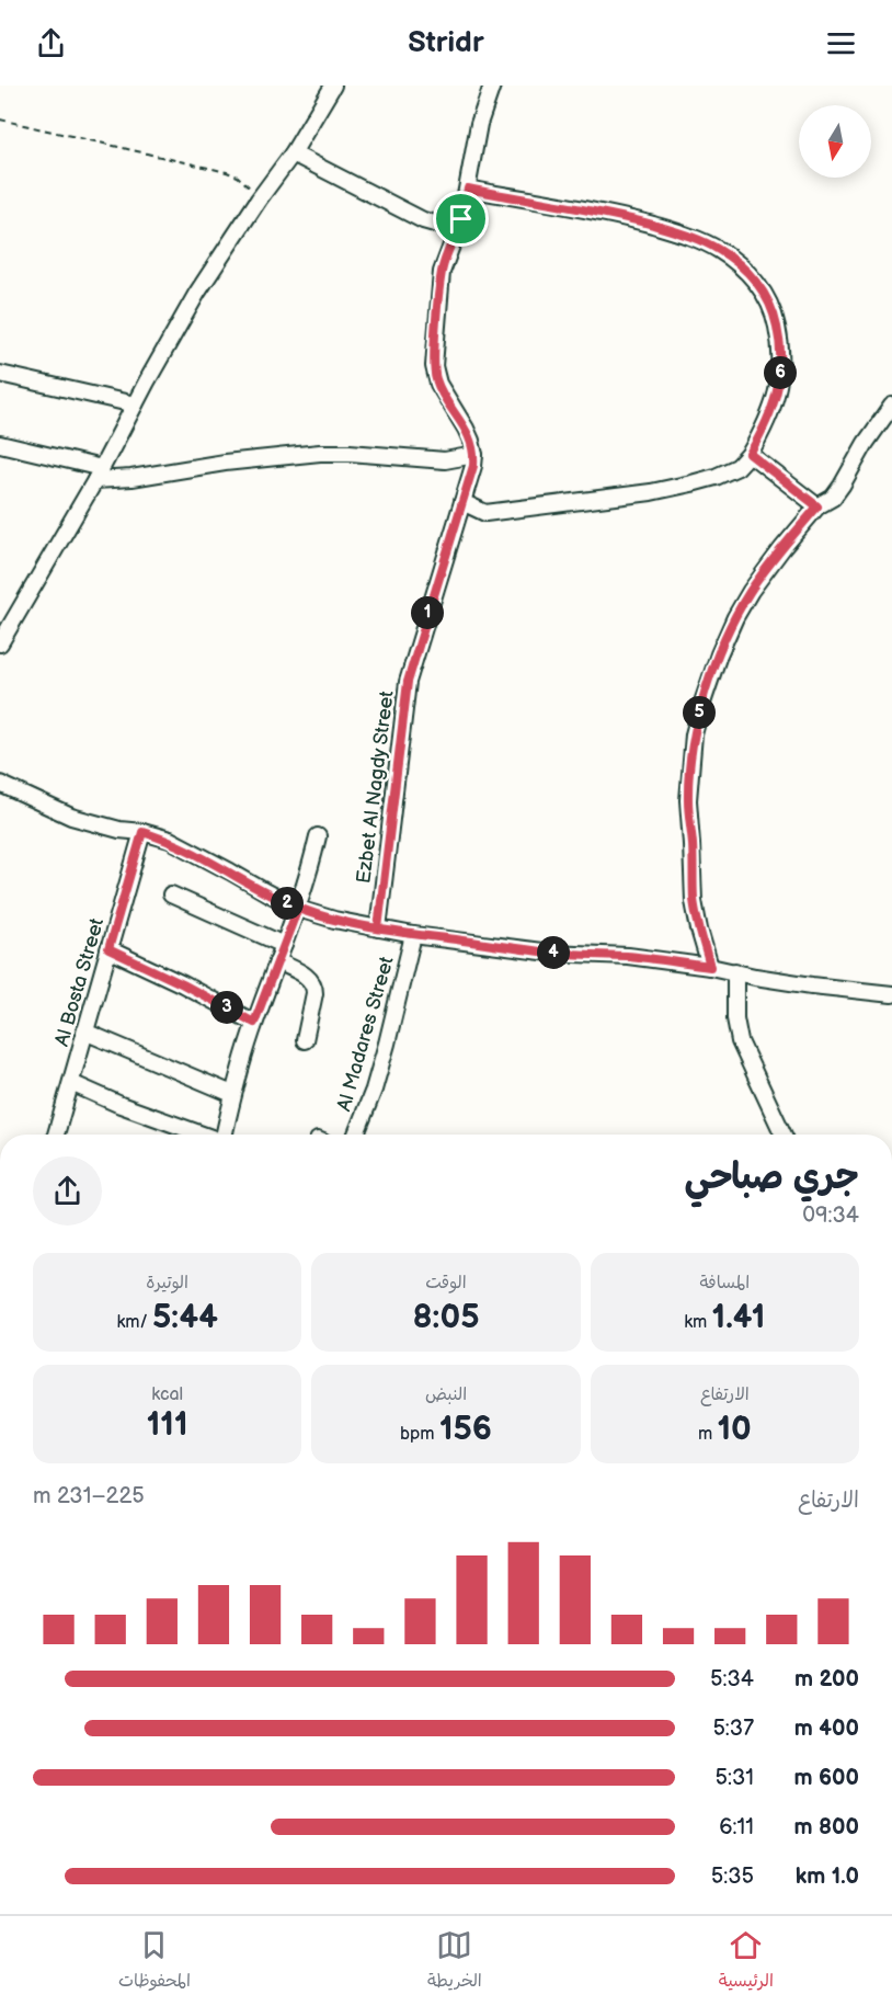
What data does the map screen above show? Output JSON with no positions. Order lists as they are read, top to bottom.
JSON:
{
  "streets": {
    "street": ["Ezbet Al Nagdy Street", "Al Bosta Street", "Al Madares Street"]
  },
  "north": "bottom",
  "page": {
    "header": "Stridr",
    "pins": [
      "6",
      "1",
      "5",
      "2",
      "4",
      "3"
    ],
    "heading": ["جري صباحي", "09:34"],
    "stats": [
      ["المسافة", "1.41 km"],
      ["الوقت", "8:05"],
      ["الوتيرة", "5:44 /km"],
      ["الارتفاع", "10 m"],
      ["النبض", "156 bpm"],
      ["kcal", "111"]
    ],
    "chart": ["الارتفاع", "225–231 m"],
    "list": [
      {
        "name": "200 m",
        "note": "5:34"
      },
      {
        "name": "400 m",
        "note": "5:37"
      },
      {
        "name": "600 m",
        "note": "5:31"
      },
      {
        "name": "800 m",
        "note": "6:11"
      },
      {
        "name": "1.0 km",
        "note": "5:35"
      }
    ],
    "tabs": ["الرئيسية", "الخريطة", "المحفوظات"]
  }
}
